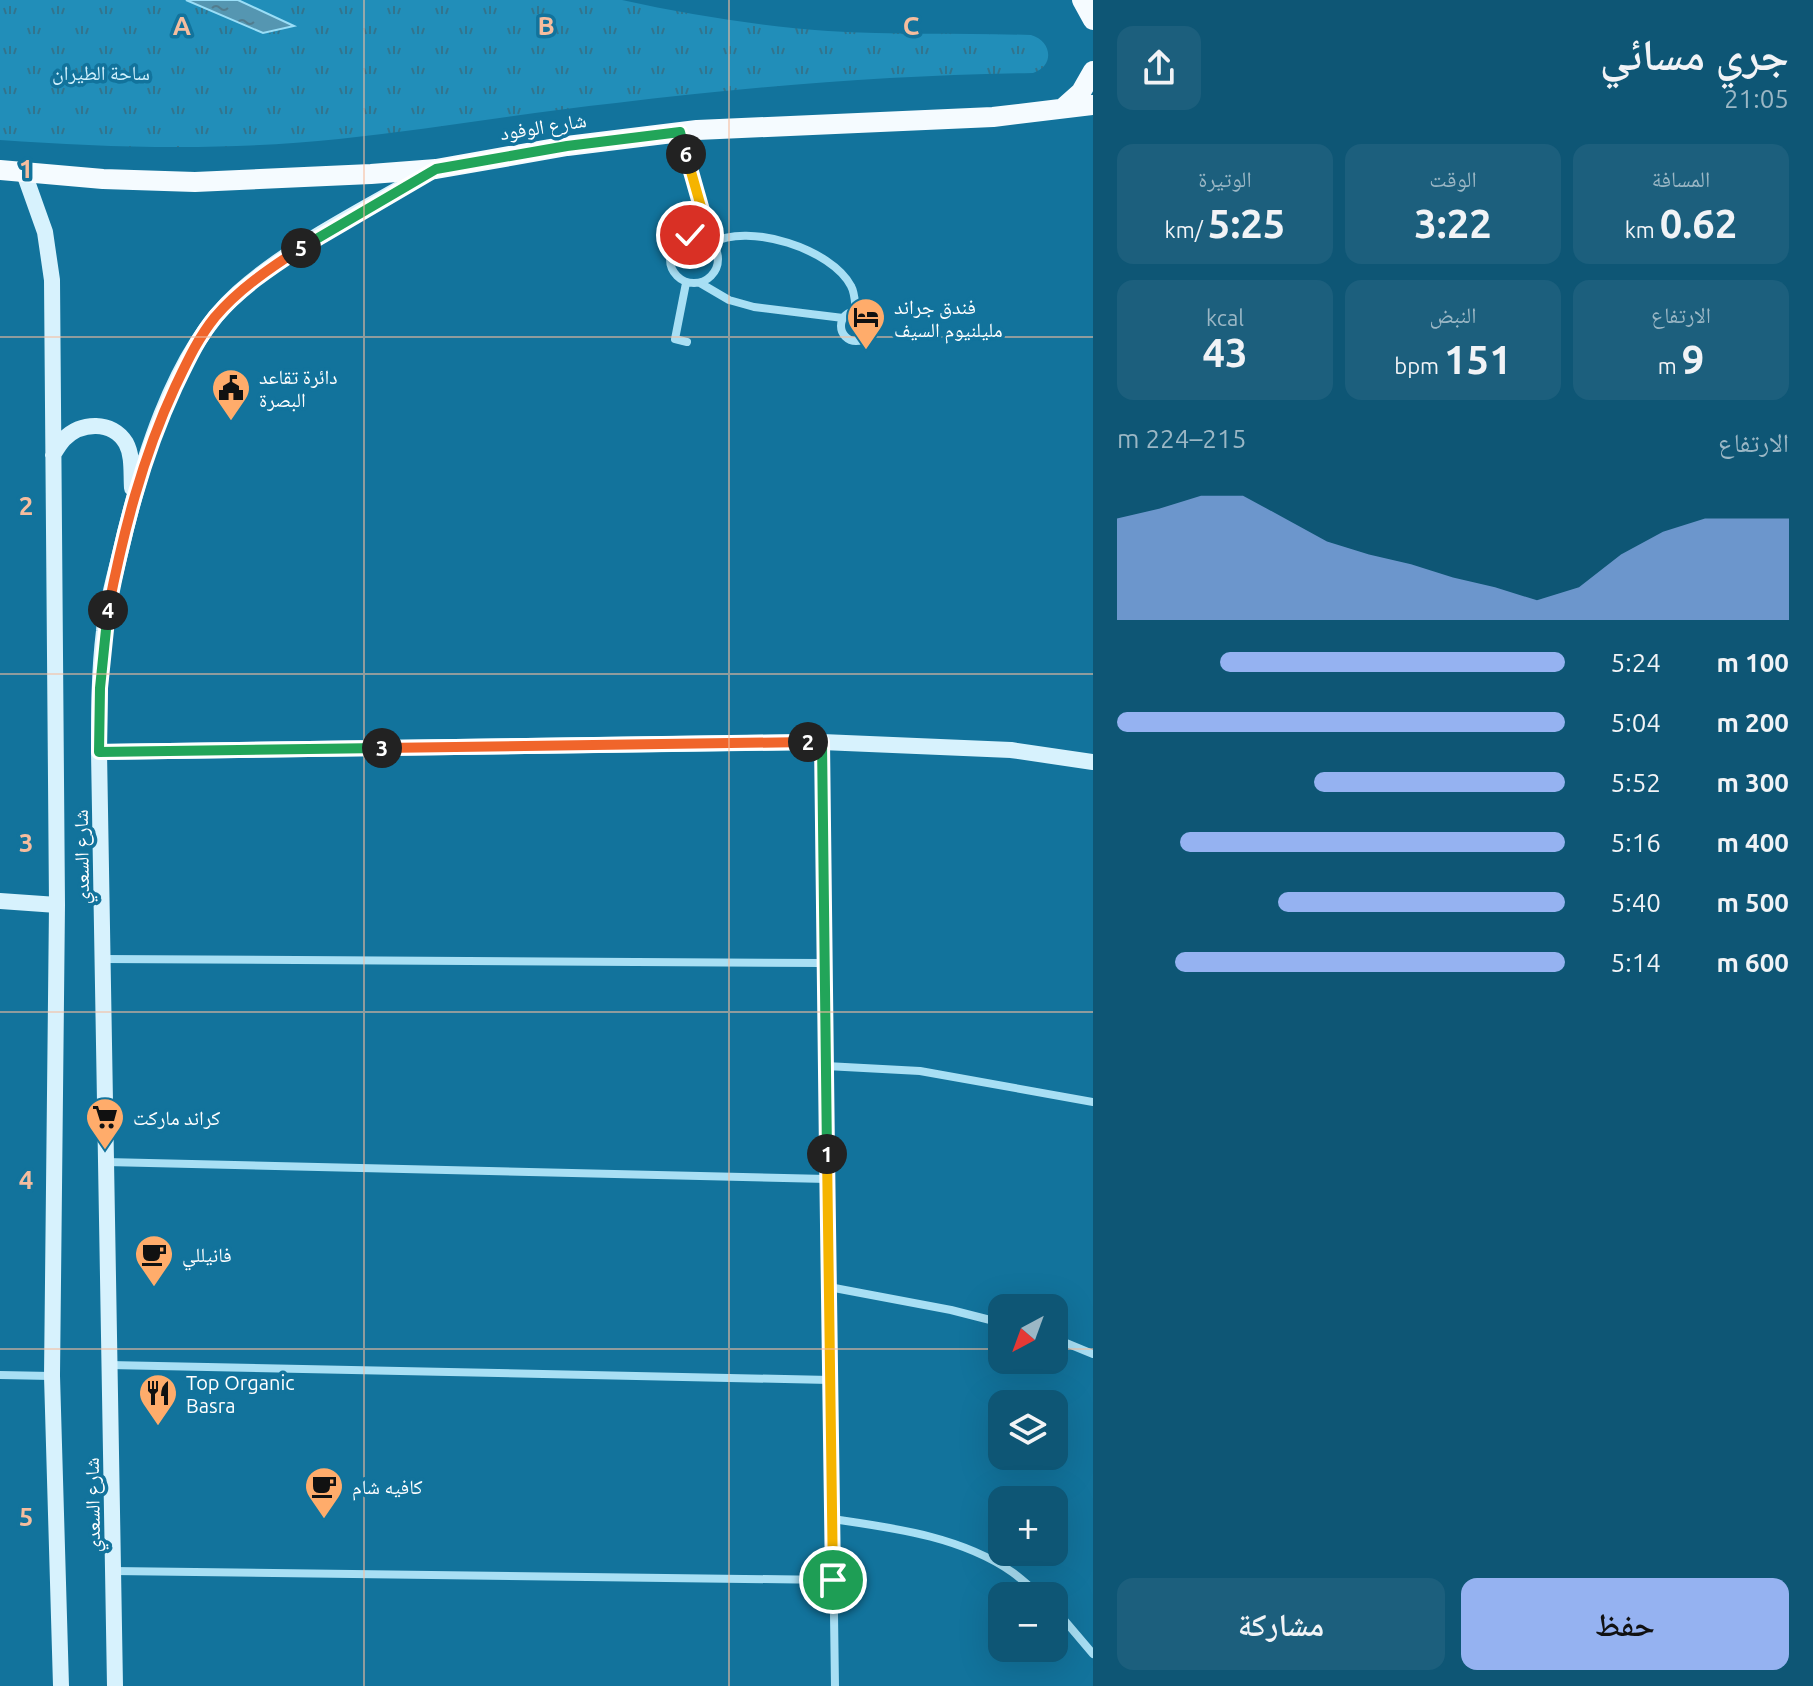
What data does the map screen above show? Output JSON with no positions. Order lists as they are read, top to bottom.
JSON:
{
  "streets": {
    "main road": ["شارع الوفود", "شارع السعدي"]
  },
  "crossings": [
    ["شارع الوفود", "شارع السعدي"]
  ],
  "parks": ["ساحة الطيران"],
  "places": {
    "hotel": ["فندق جراند مليلنيوم السيف"],
    "public building": ["دائرة تقاعد البصرة"],
    "supermarket": ["كراند ماركت"],
    "cafe": ["فانيللي", "كافيه شام"],
    "restaurant": ["Top Organic Basra"]
  },
  "north": "bottom left",
  "page": {
    "heading": ["جري مسائي", "21:05"],
    "pins": [
      "6",
      "5",
      "4",
      "2",
      "3",
      "1"
    ],
    "stats": [
      ["المسافة", "0.62 km"],
      ["الوقت", "3:22"],
      ["الوتيرة", "5:25 /km"],
      ["الارتفاع", "9 m"],
      ["النبض", "151 bpm"],
      ["kcal", "43"]
    ],
    "chart": ["الارتفاع", "215–224 m"],
    "list": [
      {
        "name": "100 m",
        "note": "5:24"
      },
      {
        "name": "200 m",
        "note": "5:04"
      },
      {
        "name": "300 m",
        "note": "5:52"
      },
      {
        "name": "400 m",
        "note": "5:16"
      },
      {
        "name": "500 m",
        "note": "5:40"
      },
      {
        "name": "600 m",
        "note": "5:14"
      }
    ],
    "map_buttons": ["+", "−"],
    "buttons": ["حفظ", "مشاركة"]
  },
  "grid": {
    "columns": ["A", "B", "C"],
    "rows": [
      "1",
      "2",
      "3",
      "4",
      "5"
    ]
  }
}
